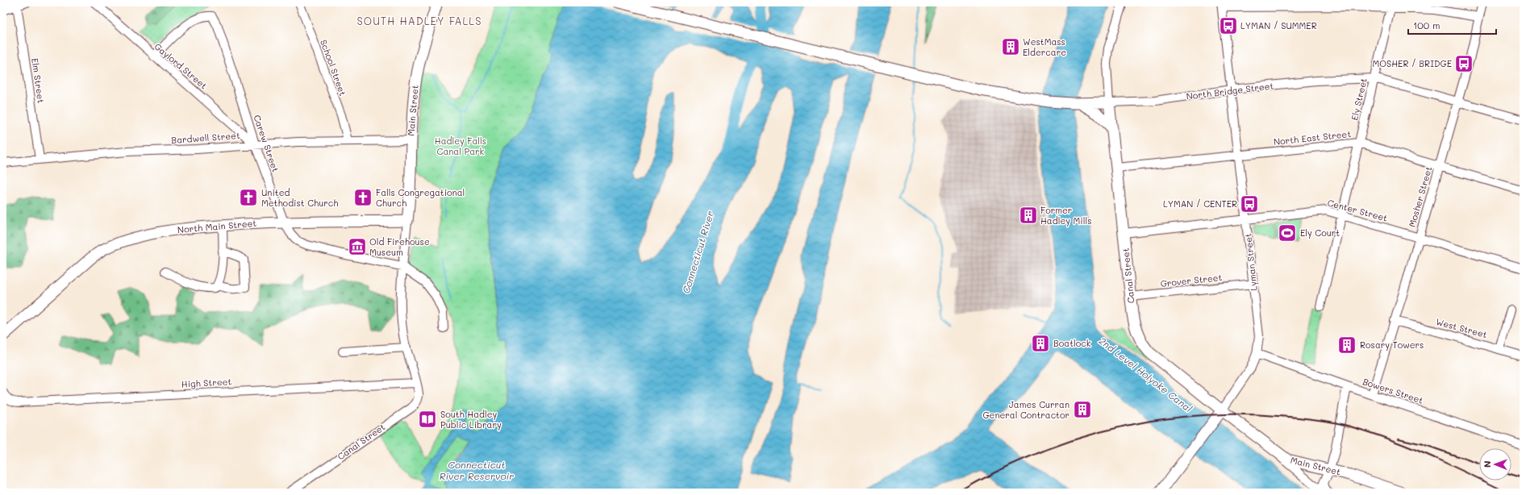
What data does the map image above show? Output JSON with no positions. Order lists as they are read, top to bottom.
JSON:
{
  "streets": {
    "main road": [
      "North Bridge Street",
      "Main Street",
      "North Main Street",
      "Lyman Street",
      "Canal Street"
    ],
    "street": [
      "Gaylord Street",
      "School Street",
      "Elm Street",
      "Ely Street",
      "Bardwell Street",
      "North East Street",
      "Carew Street",
      "Mosher Street",
      "Center Street",
      "Grover Street",
      "West Street",
      "High Street",
      "Bowers Street"
    ]
  },
  "crossings": [
    ["Gaylord Street", "Bardwell Street"],
    ["Gaylord Street", "Carew Street"],
    ["School Street", "Bardwell Street"],
    ["Elm Street", "Bardwell Street"],
    ["North Bridge Street", "Ely Street"],
    ["North Bridge Street", "Mosher Street"],
    ["North Bridge Street", "Lyman Street"],
    ["North Bridge Street", "Canal Street"],
    ["Ely Street", "North East Street"],
    ["Ely Street", "Center Street"],
    ["Main Street", "Bardwell Street"],
    ["Main Street", "North Main Street"],
    ["Main Street", "Lyman Street"],
    ["Main Street", "Canal Street"],
    ["Bardwell Street", "Carew Street"],
    ["North East Street", "Mosher Street"],
    ["North East Street", "Lyman Street"],
    ["North East Street", "Canal Street"],
    ["Carew Street", "North Main Street"],
    ["Carew Street", "Canal Street"],
    ["Mosher Street", "Center Street"],
    ["Mosher Street", "West Street"],
    ["Mosher Street", "Bowers Street"],
    ["Center Street", "Lyman Street"],
    ["Center Street", "Canal Street"],
    ["North Main Street", "Canal Street"],
    ["Lyman Street", "Canal Street"],
    ["Lyman Street", "Grover Street"],
    ["Lyman Street", "Bowers Street"],
    ["Canal Street", "Grover Street"],
    ["Canal Street", "High Street"]
  ],
  "districts": ["SOUTH HADLEY FALLS"],
  "water": ["Connecticut River", "2nd Level Holyoke Canal", "Connecticut River Reservoir"],
  "parks": ["Hadley Falls Canal Park"],
  "places": {
    "bus stop": ["LYMAN / SUMMER", "MOSHER / BRIDGE", "LYMAN / CENTER"],
    "building": [
      "WestMass Eldercare",
      "Former Hadley Mills",
      "Boatlock",
      "Rosary Towers",
      "James Curran General Contractor"
    ],
    "church": ["United Methodist Church", "Falls Congregational Church"],
    "sports": ["Ely Court"],
    "museum": ["Old Firehouse Museum"],
    "library": ["South Hadley Public Library"]
  },
  "scale_bar": "100 m",
  "north": "left"
}
